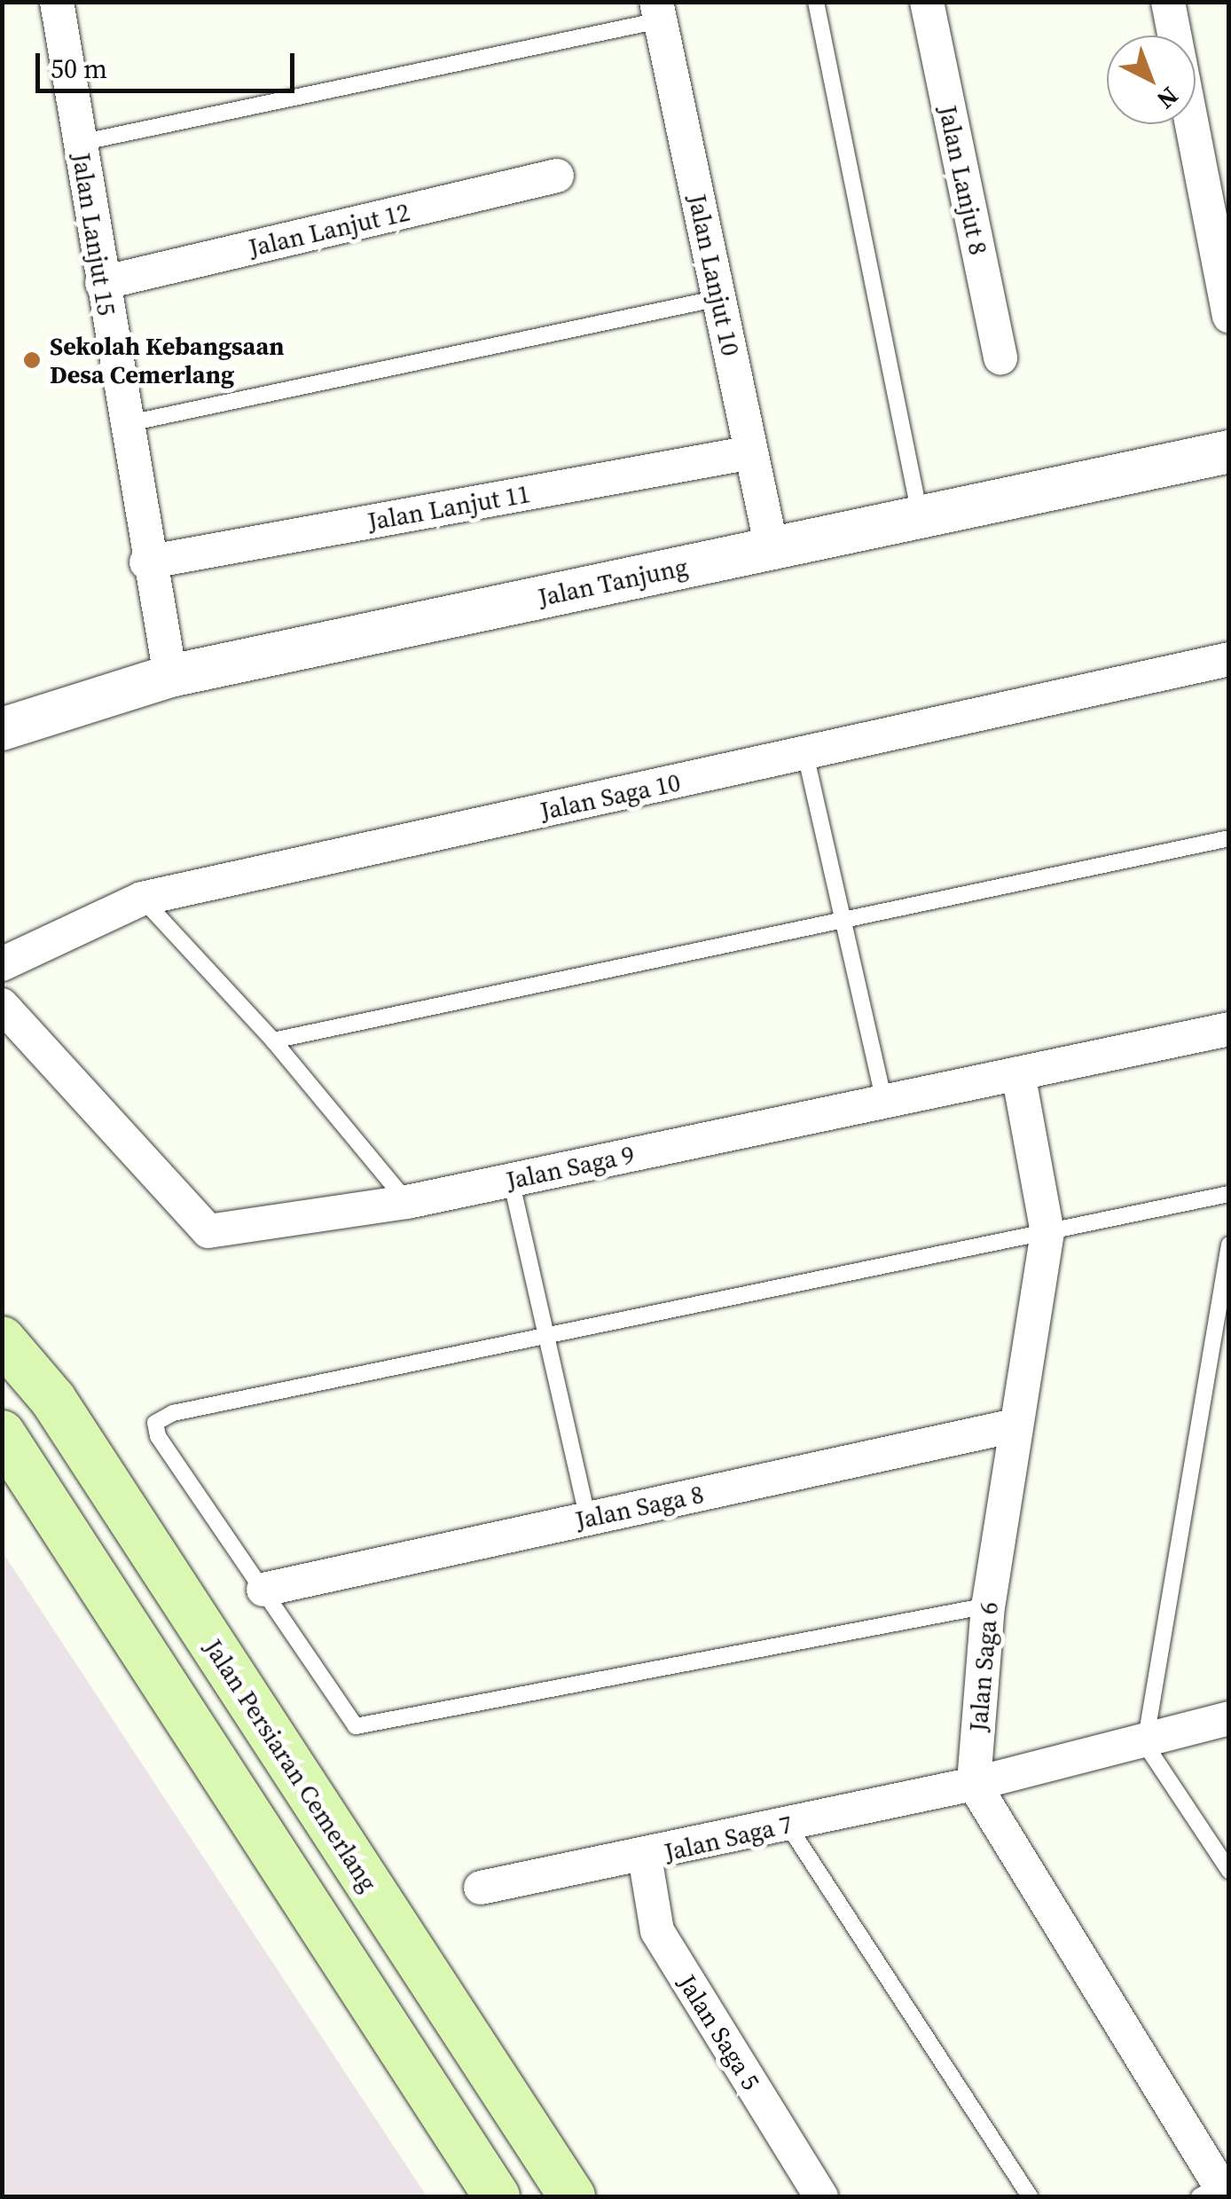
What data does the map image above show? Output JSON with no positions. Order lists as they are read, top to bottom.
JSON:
{
  "streets": {
    "main road": ["Jalan Persiaran Cemerlang"],
    "street": [
      "Jalan Lanjut 8",
      "Jalan Lanjut 12",
      "Jalan Lanjut 15",
      "Jalan Lanjut 10",
      "Jalan Lanjut 11",
      "Jalan Tanjung",
      "Jalan Saga 10",
      "Jalan Saga 9",
      "Jalan Saga 8",
      "Jalan Saga 6",
      "Jalan Saga 7",
      "Jalan Saga 5"
    ]
  },
  "crossings": [
    ["Jalan Lanjut 12", "Jalan Lanjut 15"],
    ["Jalan Lanjut 15", "Jalan Lanjut 11"],
    ["Jalan Lanjut 15", "Jalan Tanjung"],
    ["Jalan Lanjut 10", "Jalan Lanjut 11"],
    ["Jalan Lanjut 10", "Jalan Tanjung"],
    ["Jalan Saga 9", "Jalan Saga 6"],
    ["Jalan Saga 8", "Jalan Saga 6"],
    ["Jalan Saga 6", "Jalan Saga 7"],
    ["Jalan Saga 7", "Jalan Saga 5"]
  ],
  "places": ["Sekolah Kebangsaan Desa Cemerlang"],
  "scale_bar": "50 m",
  "north": "bottom right"
}
